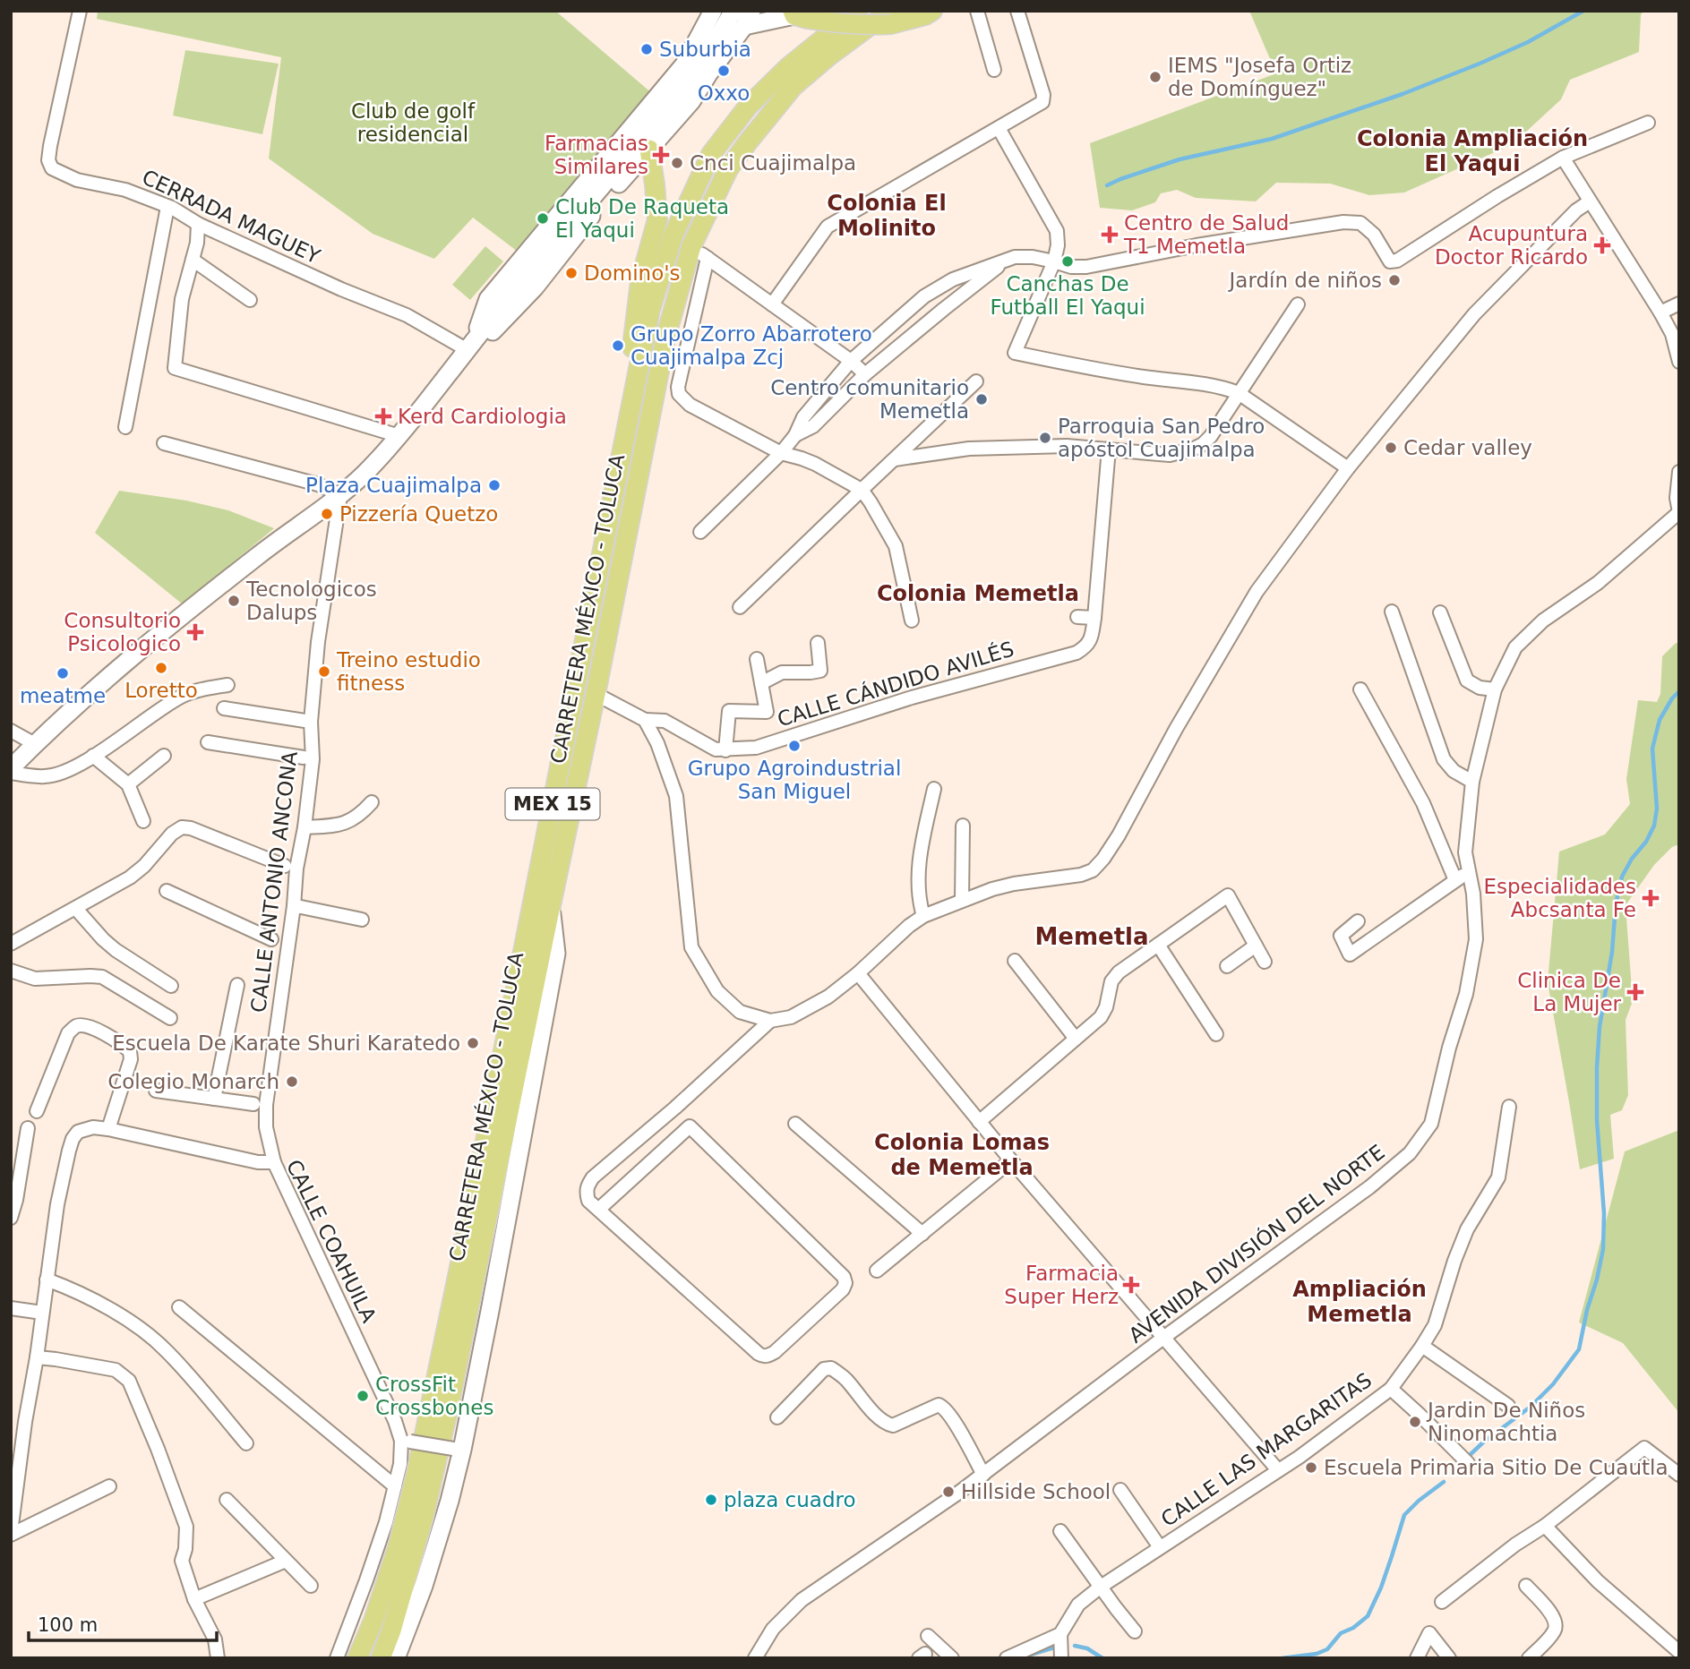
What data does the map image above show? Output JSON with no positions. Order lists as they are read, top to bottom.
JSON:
{
  "streets": {
    "main road": ["CARRETERA MÉXICO - TOLUCA", "MEX 15"],
    "street": [
      "CERRADA MAGUEY",
      "CALLE CÁNDIDO AVILÉS",
      "CALLE ANTONIO ANCONA",
      "CALLE COAHUILA",
      "AVENIDA DIVISIÓN DEL NORTE",
      "CALLE LAS MARGARITAS"
    ]
  },
  "crossings": [
    ["CARRETERA MÉXICO - TOLUCA", "CALLE CÁNDIDO AVILÉS"],
    ["CALLE ANTONIO ANCONA", "CALLE COAHUILA"]
  ],
  "districts": [
    "Colonia Ampliación El Yaqui",
    "Colonia El Molinito",
    "Colonia Memetla",
    "Memetla",
    "Colonia Lomas de Memetla",
    "Ampliación Memetla"
  ],
  "parks": ["Club de golf residencial"],
  "places": {
    "other": [
      "Suburbia",
      "Oxxo",
      "IEMS \"Josefa Ortiz de Domínguez\"",
      "Cnci Cuajimalpa",
      "Club De Raqueta El Yaqui",
      "Canchas De Futball El Yaqui",
      "Domino's",
      "Jardín de niños",
      "Grupo Zorro Abarrotero Cuajimalpa Zcj",
      "Centro comunitario Memetla",
      "Parroquia San Pedro apóstol Cuajimalpa",
      "Cedar valley",
      "Plaza Cuajimalpa",
      "Pizzería Quetzo",
      "Tecnologicos Dalups",
      "Loretto",
      "Treino estudio fitness",
      "meatme",
      "Grupo Agroindustrial San Miguel",
      "Escuela De Karate Shuri Karatedo",
      "Colegio Monarch",
      "CrossFit Crossbones",
      "Jardin De Niños Ninomachtia",
      "Escuela Primaria Sitio De Cuautla",
      "Hillside School",
      "plaza cuadro"
    ],
    "health": [
      "Farmacias Similares",
      "Centro de Salud T1 Memetla",
      "Acupuntura Doctor Ricardo",
      "Kerd Cardiologia",
      "Consultorio Psicologico",
      "Especialidades Abcsanta Fe",
      "Clinica De La Mujer",
      "Farmacia Super Herz"
    ]
  },
  "scale_bar": "100 m"
}
